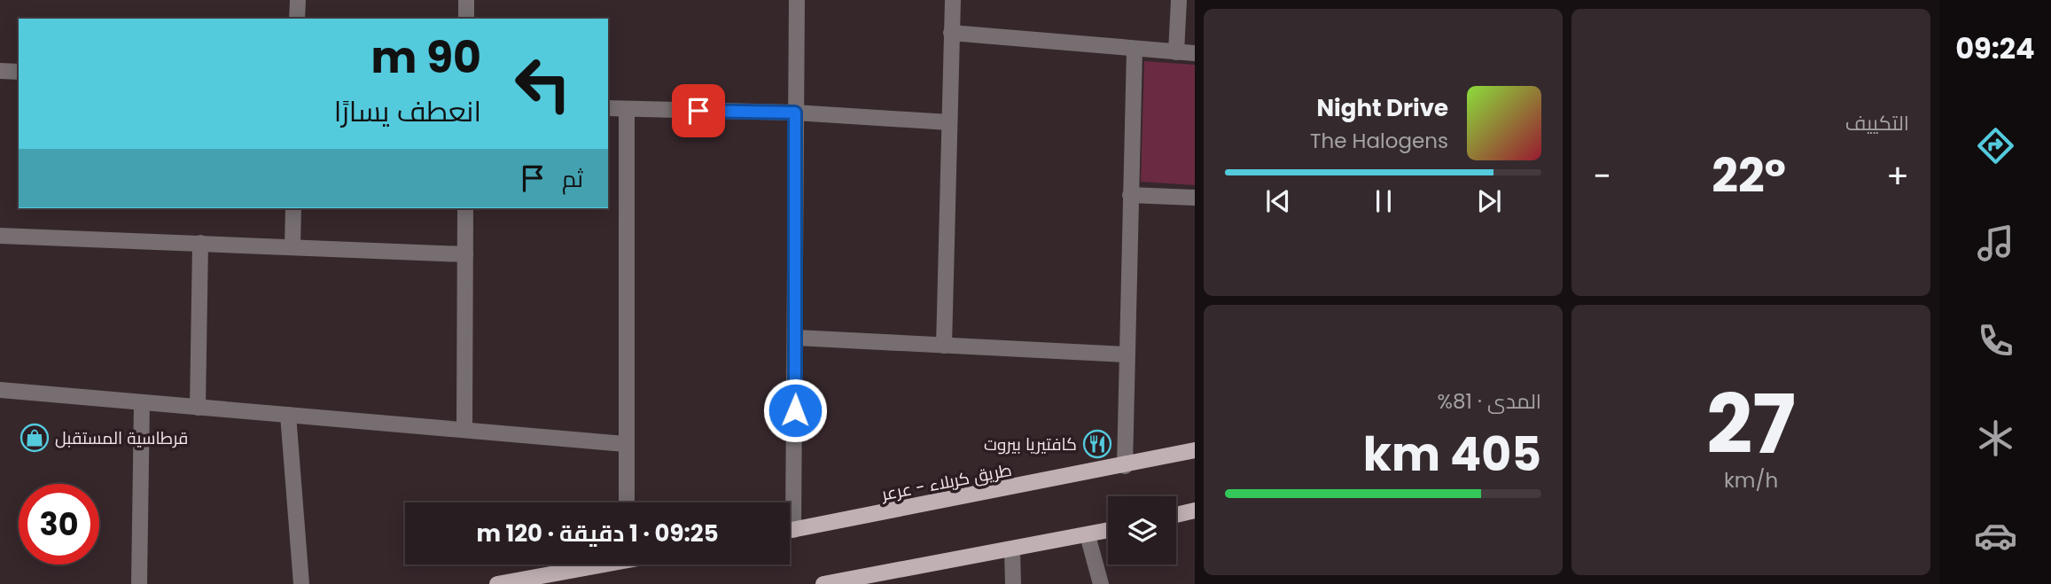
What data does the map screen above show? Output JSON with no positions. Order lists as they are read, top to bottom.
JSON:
{
  "streets": {
    "main road": ["طريق كربلاء - عرعر"]
  },
  "places": {
    "shop": ["قرطاسية المستقبل"],
    "restaurant": ["كافتيريا بيروت"]
  },
  "page": {
    "tabs": "09:24",
    "tile": [
      "التكييف",
      ["27", "km/h"],
      ["المدى · 81%", "405 km"]
    ],
    "turn": ["90 m", "انعطف يسارًا"],
    "song": ["Night Drive", "The Halogens"],
    "then": "ثم",
    "heat": ["−", "22°", "+"],
    "limit": "30",
    "trip": "09:25 · 1 دقيقة · 120 m"
  }
}
